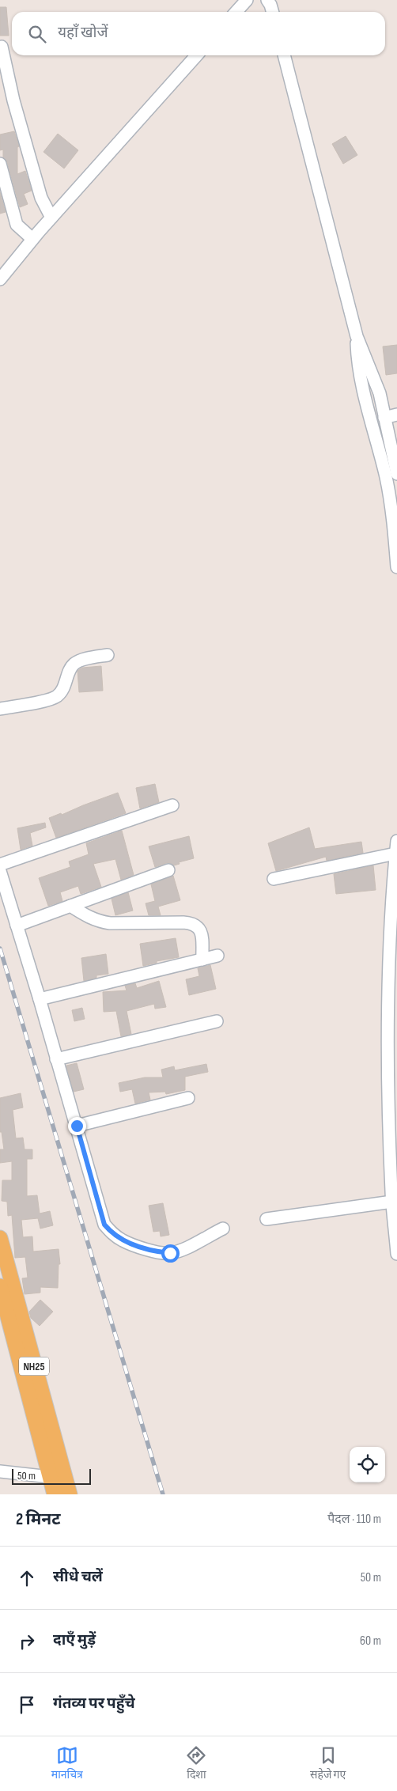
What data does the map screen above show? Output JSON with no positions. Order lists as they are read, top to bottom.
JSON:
{
  "streets": {
    "main road": ["NH25"]
  },
  "scale_bar": "50 m",
  "page": {
    "search": "यहाँ खोजें",
    "scale": "50 m",
    "heading": ["2 मिनट", "पैदल · 110 m"],
    "list": [
      ["सीधे चलें", "50 m"],
      ["दाएँ मुड़ें", "60 m"],
      "गंतव्य पर पहुँचे"
    ],
    "nav": ["मानचित्र", "दिशा", "सहेजे गए"]
  }
}
